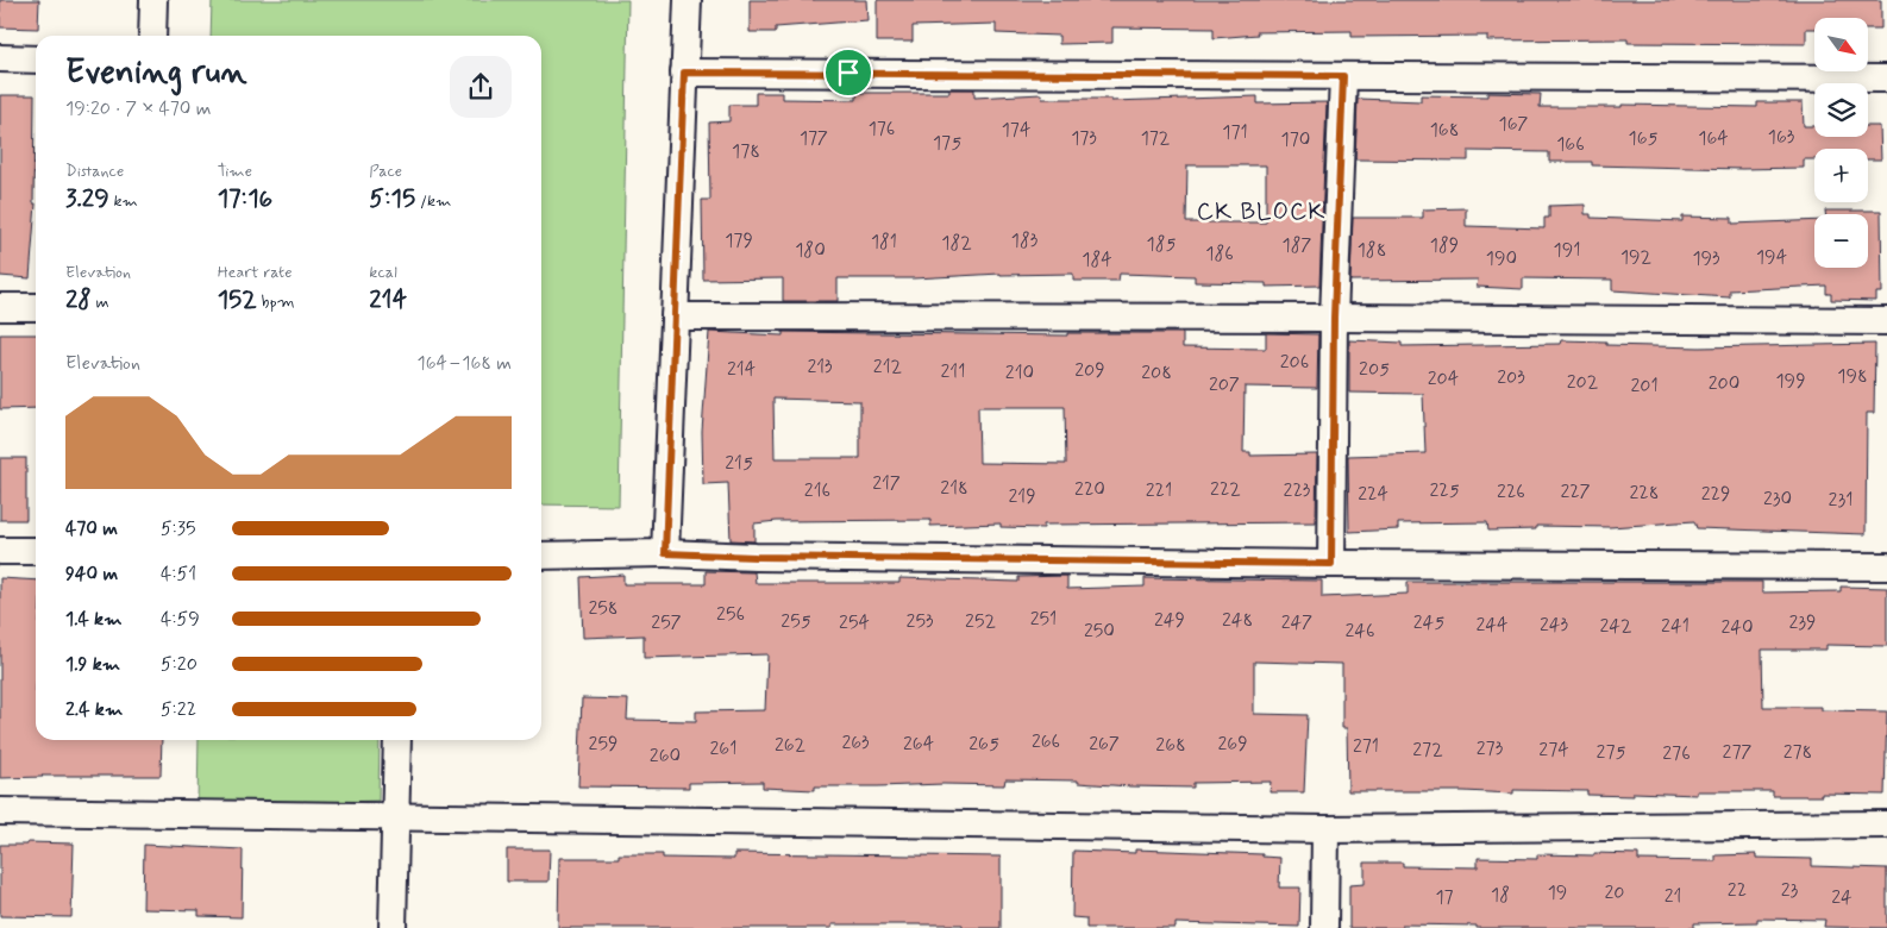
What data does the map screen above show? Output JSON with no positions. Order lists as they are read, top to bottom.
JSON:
{
  "districts": ["CK BLOCK"],
  "house_numbers": [
    "167",
    "176",
    "174",
    "168",
    "171",
    "163",
    "177",
    "173",
    "172",
    "165",
    "164",
    "170",
    "175",
    "166",
    "178",
    "179",
    "183",
    "181",
    "182",
    "185",
    "187",
    "189",
    "180",
    "188",
    "191",
    "186",
    "192",
    "194",
    "190",
    "193",
    "184",
    "206",
    "213",
    "212",
    "214",
    "205",
    "209",
    "211",
    "210",
    "208",
    "198",
    "203",
    "204",
    "199",
    "202",
    "200",
    "207",
    "201",
    "215",
    "217",
    "218",
    "220",
    "222",
    "216",
    "221",
    "223",
    "225",
    "226",
    "227",
    "228",
    "224",
    "229",
    "219",
    "230",
    "231",
    "258",
    "256",
    "251",
    "249",
    "248",
    "255",
    "253",
    "252",
    "257",
    "254",
    "247",
    "245",
    "239",
    "244",
    "243",
    "242",
    "241",
    "240",
    "250",
    "246",
    "266",
    "263",
    "259",
    "264",
    "265",
    "267",
    "269",
    "262",
    "268",
    "271",
    "261",
    "273",
    "272",
    "274",
    "275",
    "277",
    "278",
    "276",
    "260",
    "22",
    "23",
    "19",
    "20",
    "18",
    "21",
    "17",
    "24"
  ],
  "north": "bottom right",
  "page": {
    "map_buttons": ["+", "−"],
    "heading": ["Evening run", "19:20 · 7 × 470 m"],
    "stats": [
      ["Distance", "3.29 km"],
      ["Time", "17:16"],
      ["Pace", "5:15 /km"],
      ["Elevation", "28 m"],
      ["Heart rate", "152 bpm"],
      ["kcal", "214"]
    ],
    "chart": ["Elevation", "164–168 m"],
    "list": [
      {
        "name": "470 m",
        "note": "5:35"
      },
      {
        "name": "940 m",
        "note": "4:51"
      },
      {
        "name": "1.4 km",
        "note": "4:59"
      },
      {
        "name": "1.9 km",
        "note": "5:20"
      },
      {
        "name": "2.4 km",
        "note": "5:22"
      }
    ]
  }
}
